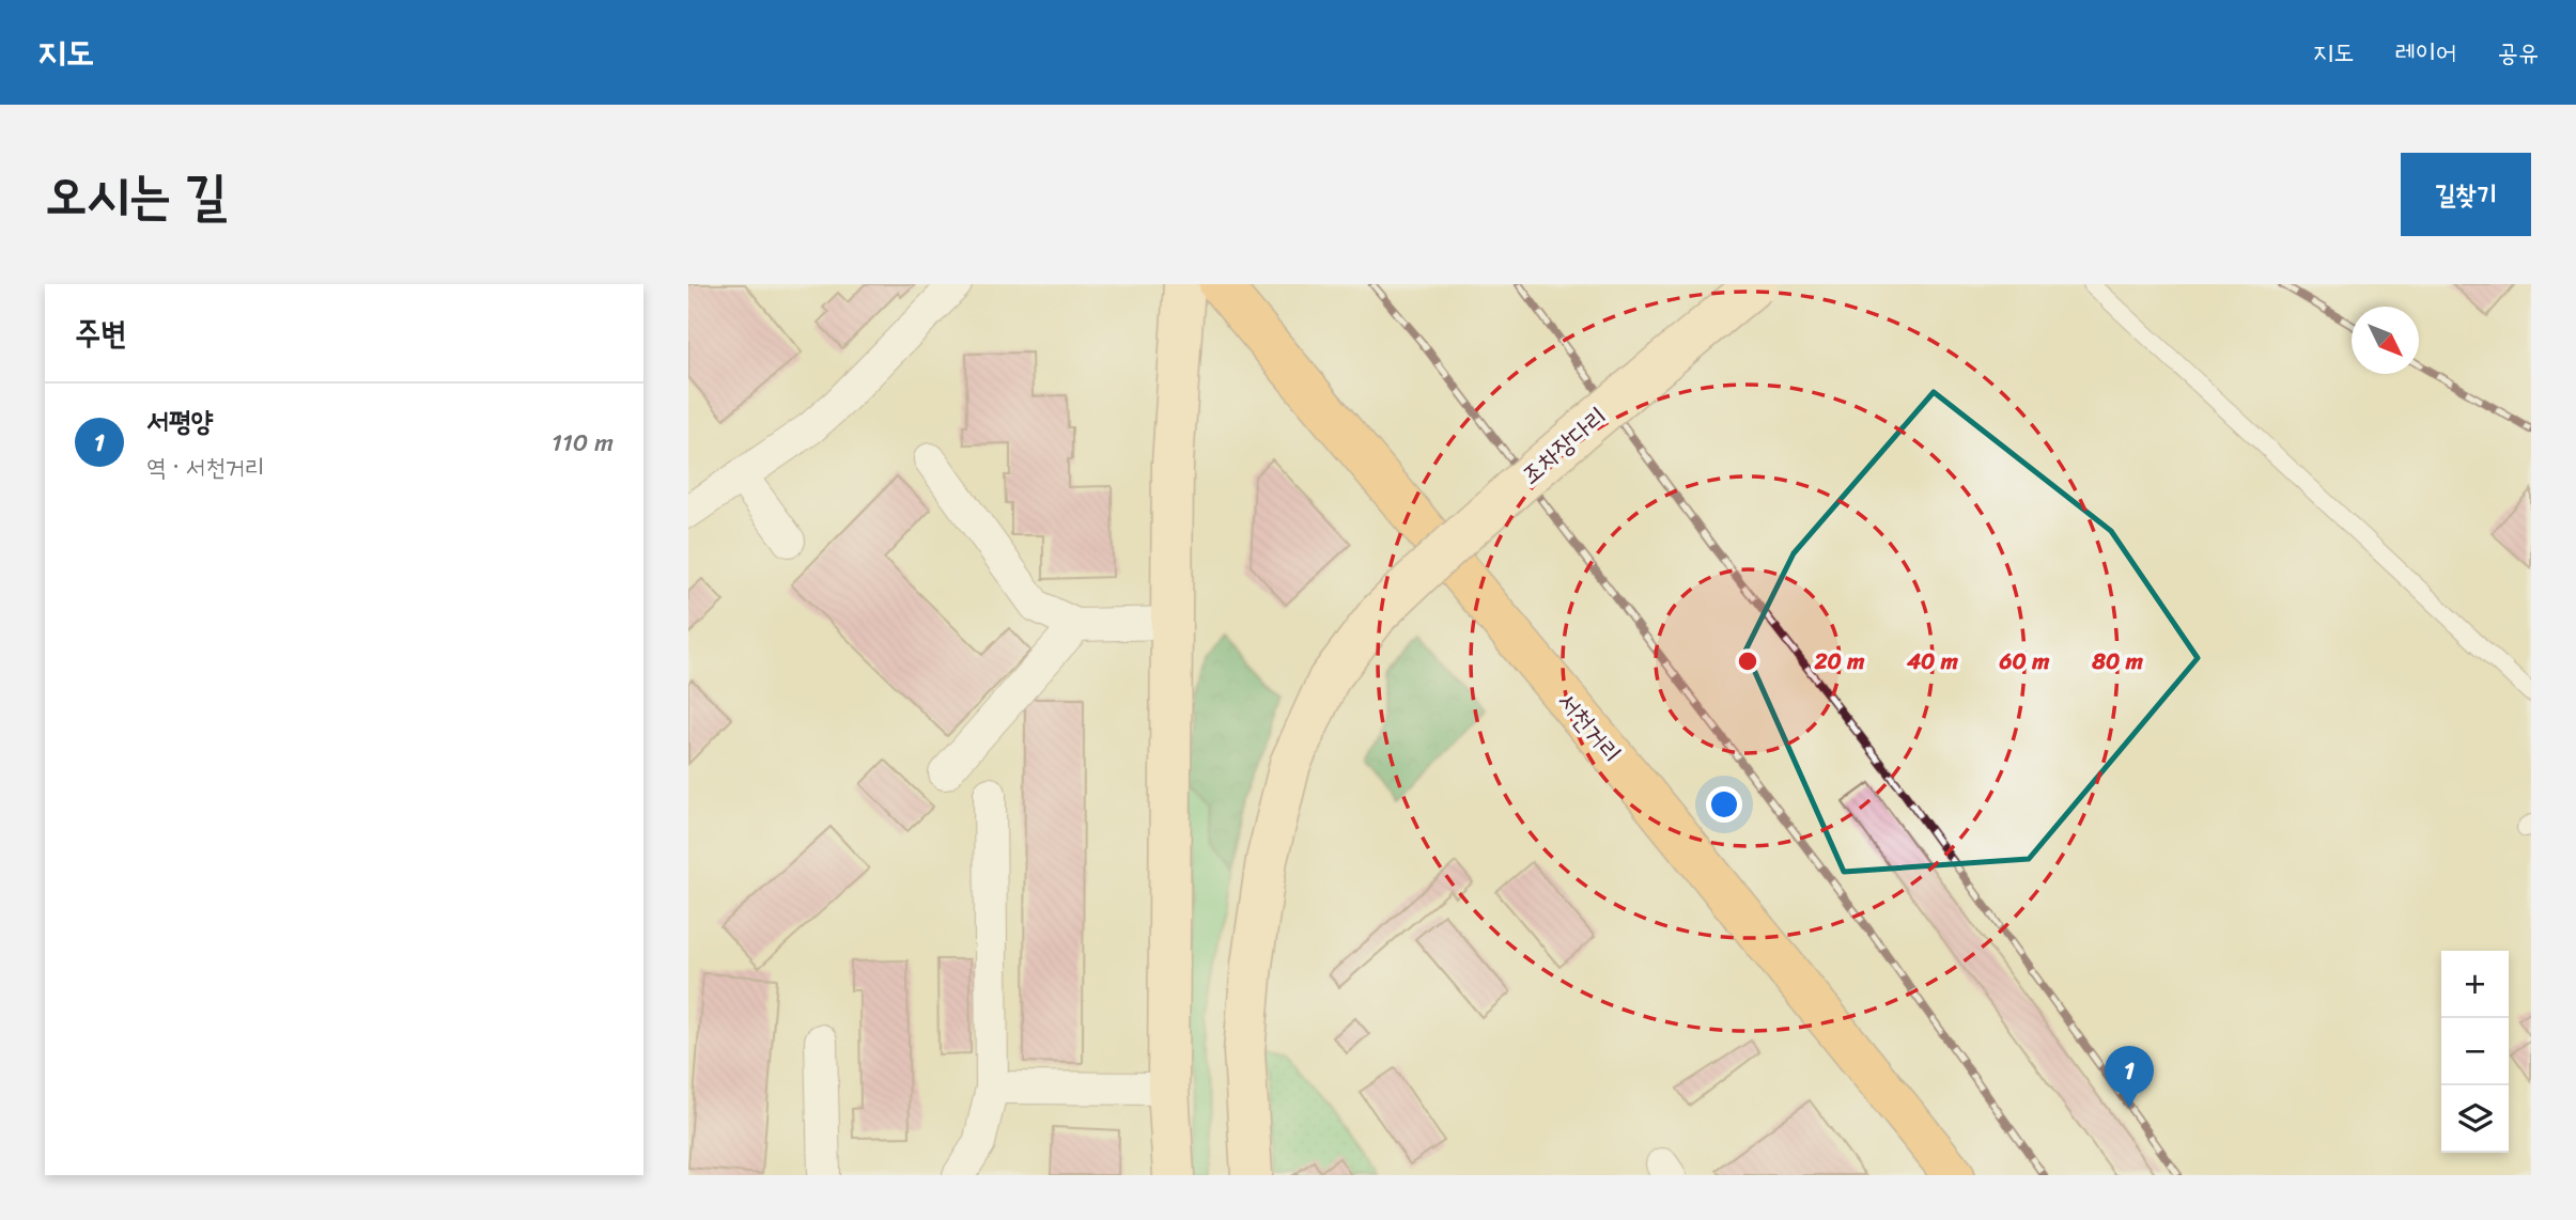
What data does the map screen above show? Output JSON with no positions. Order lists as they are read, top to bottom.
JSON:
{
  "streets": {
    "main road": ["조차장다리", "서천거리"]
  },
  "north": "bottom right",
  "page": {
    "header": "지도",
    "nav": ["지도", "레이어", "공유"],
    "title": "오시는 길",
    "buttons": "길찾기",
    "heading": "주변",
    "list": [
      {
        "mark": "1",
        "name": "서평양",
        "note": "역 · 서천거리",
        "value": "110 m"
      }
    ],
    "map_buttons": ["+", "−"],
    "pins": "1"
  },
  "rings": [
    "20 m",
    "40 m",
    "60 m",
    "80 m"
  ]
}
